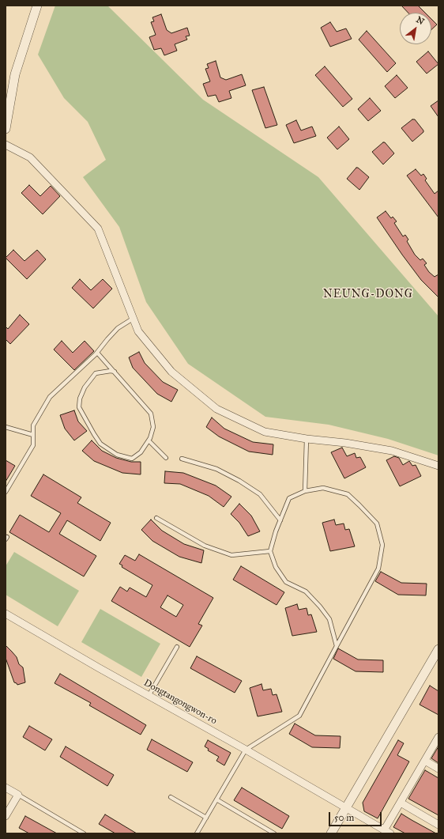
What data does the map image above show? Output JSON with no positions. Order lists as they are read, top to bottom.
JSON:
{
  "streets": {
    "street": ["Dongtangongwon-ro"]
  },
  "districts": ["NEUNG-DONG"],
  "scale_bar": "50 m",
  "north": "top right"
}
